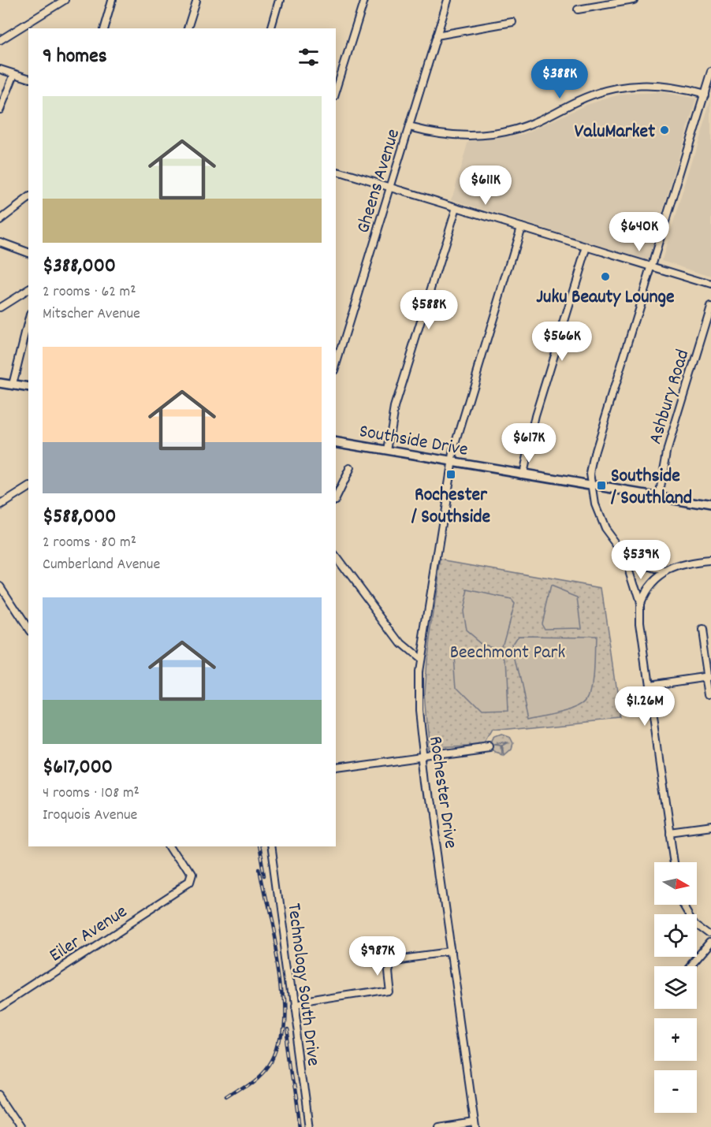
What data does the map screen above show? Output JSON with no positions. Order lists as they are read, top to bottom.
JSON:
{
  "streets": {
    "main road": ["Southside Drive"],
    "street": [
      "Gheens Avenue",
      "Ashbury Road",
      "Rochester Drive",
      "Eiler Avenue",
      "Technology South Drive"
    ]
  },
  "crossings": [
    ["Ashbury Road", "Southside Drive"],
    ["Southside Drive", "Rochester Drive"]
  ],
  "parks": ["Beechmont Park"],
  "places": {
    "other": ["ValuMarket", "Juku Beauty Lounge"],
    "transit": ["Rochester / Southside", "Southside / Southland"]
  },
  "north": "right",
  "page": {
    "heading": "9 homes",
    "price": [
      "$388K",
      "$611K",
      "$640K",
      "$588K",
      "$566K",
      "$617K",
      "$539K",
      "$1.26M",
      "$987K"
    ],
    "list": [
      {
        "name": "$388,000",
        "note": "2 rooms · 62 m² · Mitscher Avenue"
      },
      {
        "name": "$588,000",
        "note": "2 rooms · 80 m² · Cumberland Avenue"
      },
      {
        "name": "$617,000",
        "note": "4 rooms · 108 m² · Iroquois Avenue"
      }
    ],
    "map_buttons": ["+", "−"]
  }
}
